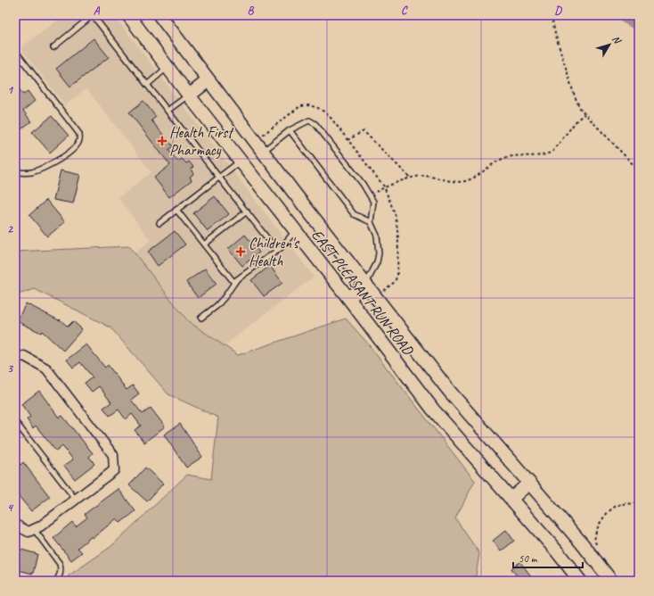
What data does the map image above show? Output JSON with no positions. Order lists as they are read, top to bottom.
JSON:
{
  "streets": {
    "main road": ["EAST PLEASANT RUN ROAD"]
  },
  "places": {
    "health": ["Health First Pharmacy", "Children's Health"]
  },
  "scale_bar": "50 m",
  "north": "top right",
  "grid": {
    "columns": [
      "A",
      "B",
      "C",
      "D"
    ],
    "rows": [
      "1",
      "2",
      "3",
      "4"
    ]
  }
}
